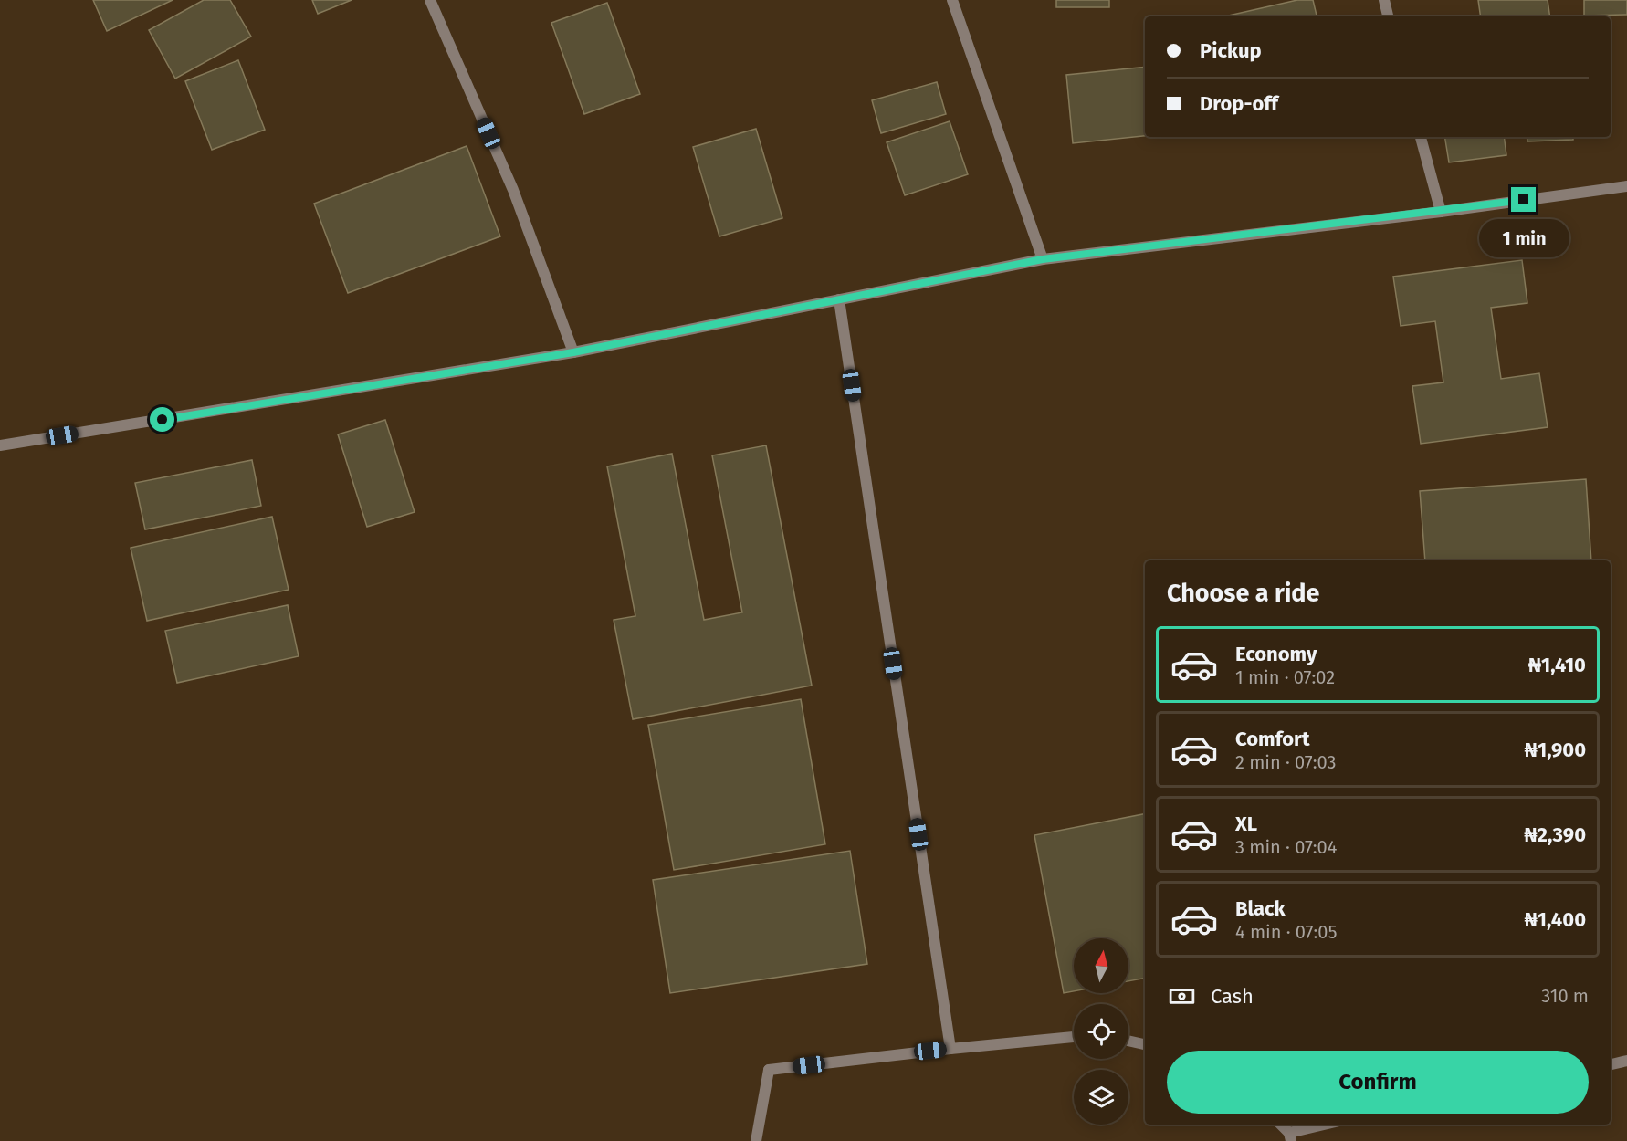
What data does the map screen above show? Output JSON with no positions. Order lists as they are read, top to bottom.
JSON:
{
  "north": "top",
  "page": {
    "banner": ["Pickup", "Drop-off"],
    "bubble": "1 min",
    "heading": "Choose a ride",
    "list": [
      {
        "name": "Economy",
        "note": "1 min · 07:02",
        "value": "₦1,410"
      },
      {
        "name": "Comfort",
        "note": "2 min · 07:03",
        "value": "₦1,900"
      },
      {
        "name": "XL",
        "note": "3 min · 07:04",
        "value": "₦2,390"
      },
      {
        "name": "Black",
        "note": "4 min · 07:05",
        "value": "₦1,400"
      }
    ],
    "pay": ["Cash", "310 m"],
    "buttons": "Confirm"
  }
}
